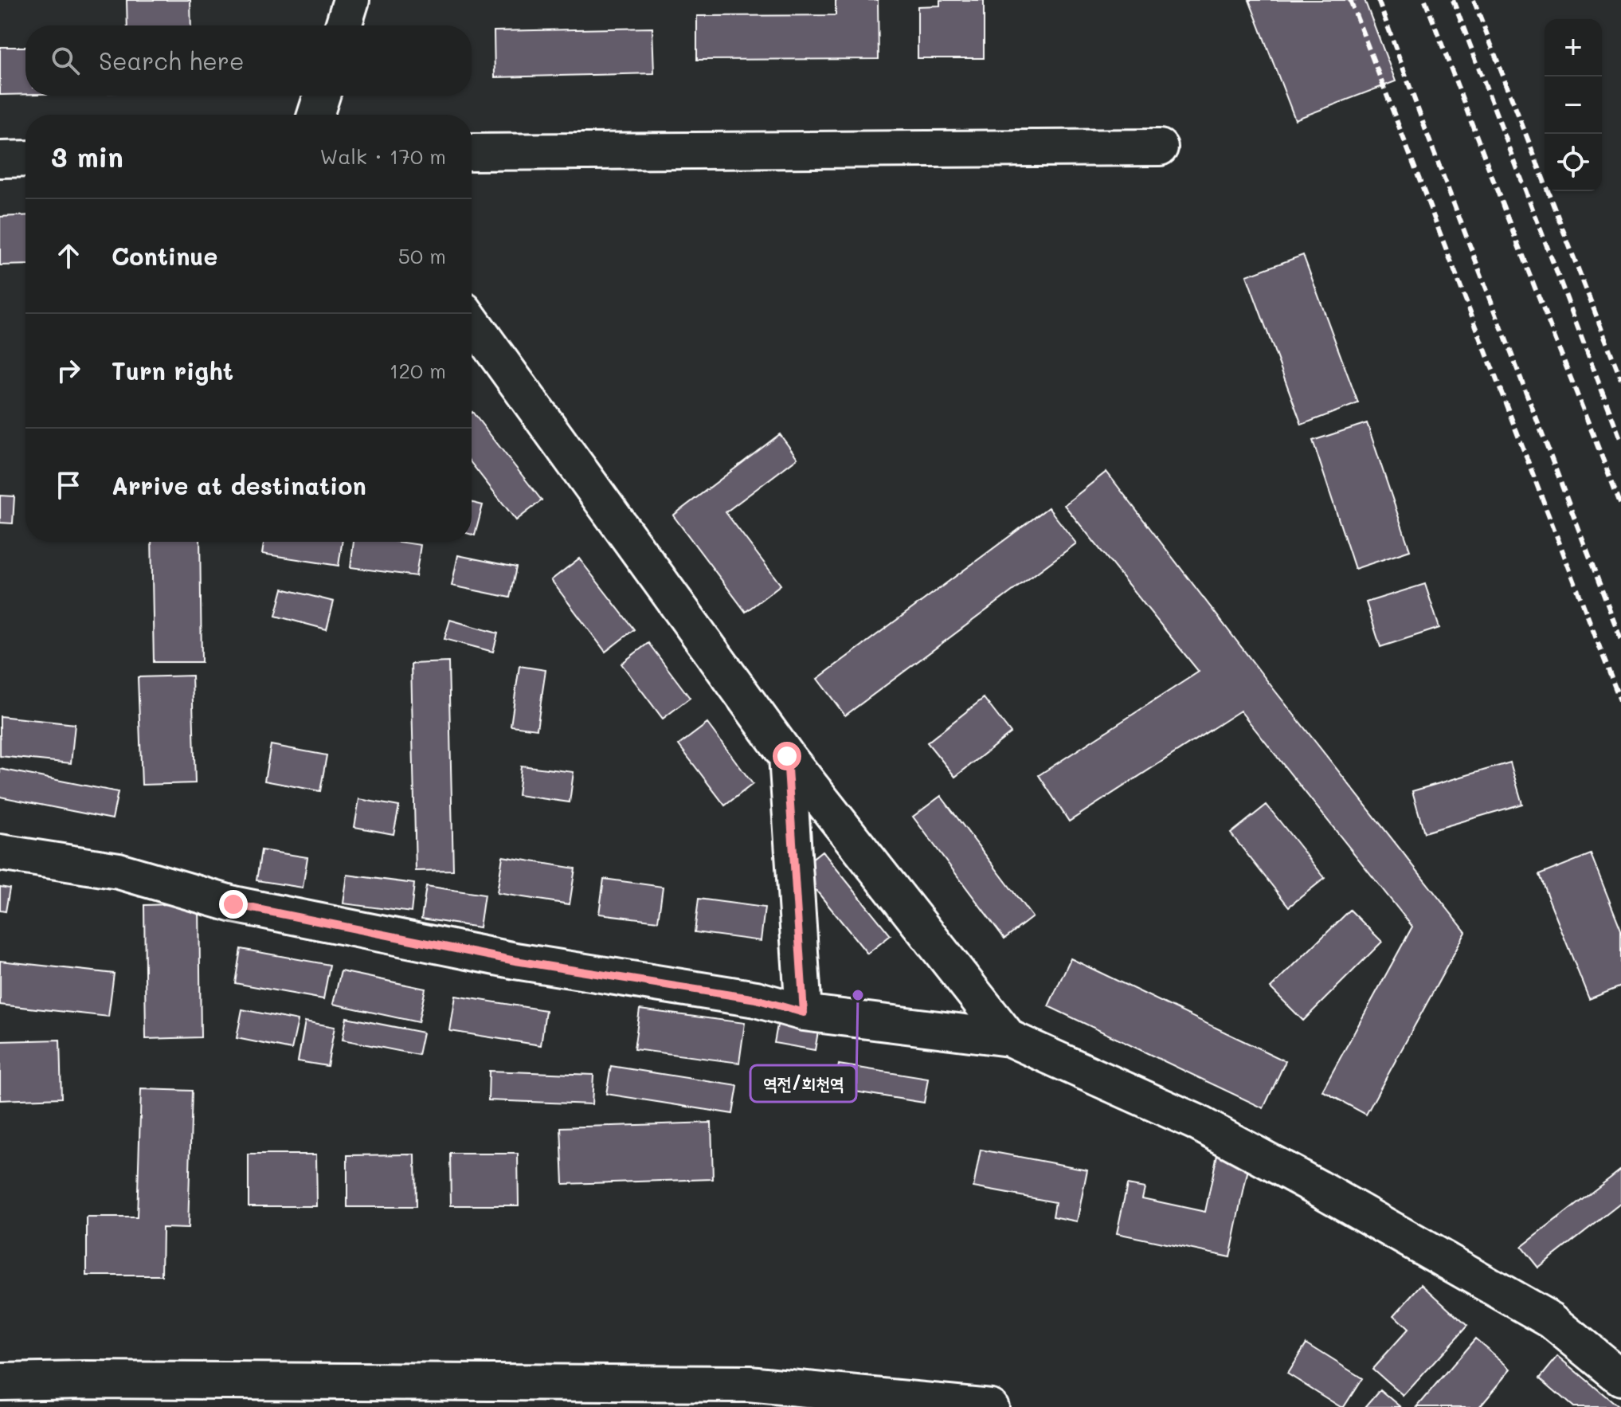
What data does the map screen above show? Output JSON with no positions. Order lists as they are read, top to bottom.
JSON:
{
  "places": ["역전/희천역"],
  "page": {
    "map_buttons": ["+", "−"],
    "search": "Search here",
    "heading": ["3 min", "Walk · 170 m"],
    "list": [
      ["Continue", "50 m"],
      ["Turn right", "120 m"],
      "Arrive at destination"
    ]
  }
}
